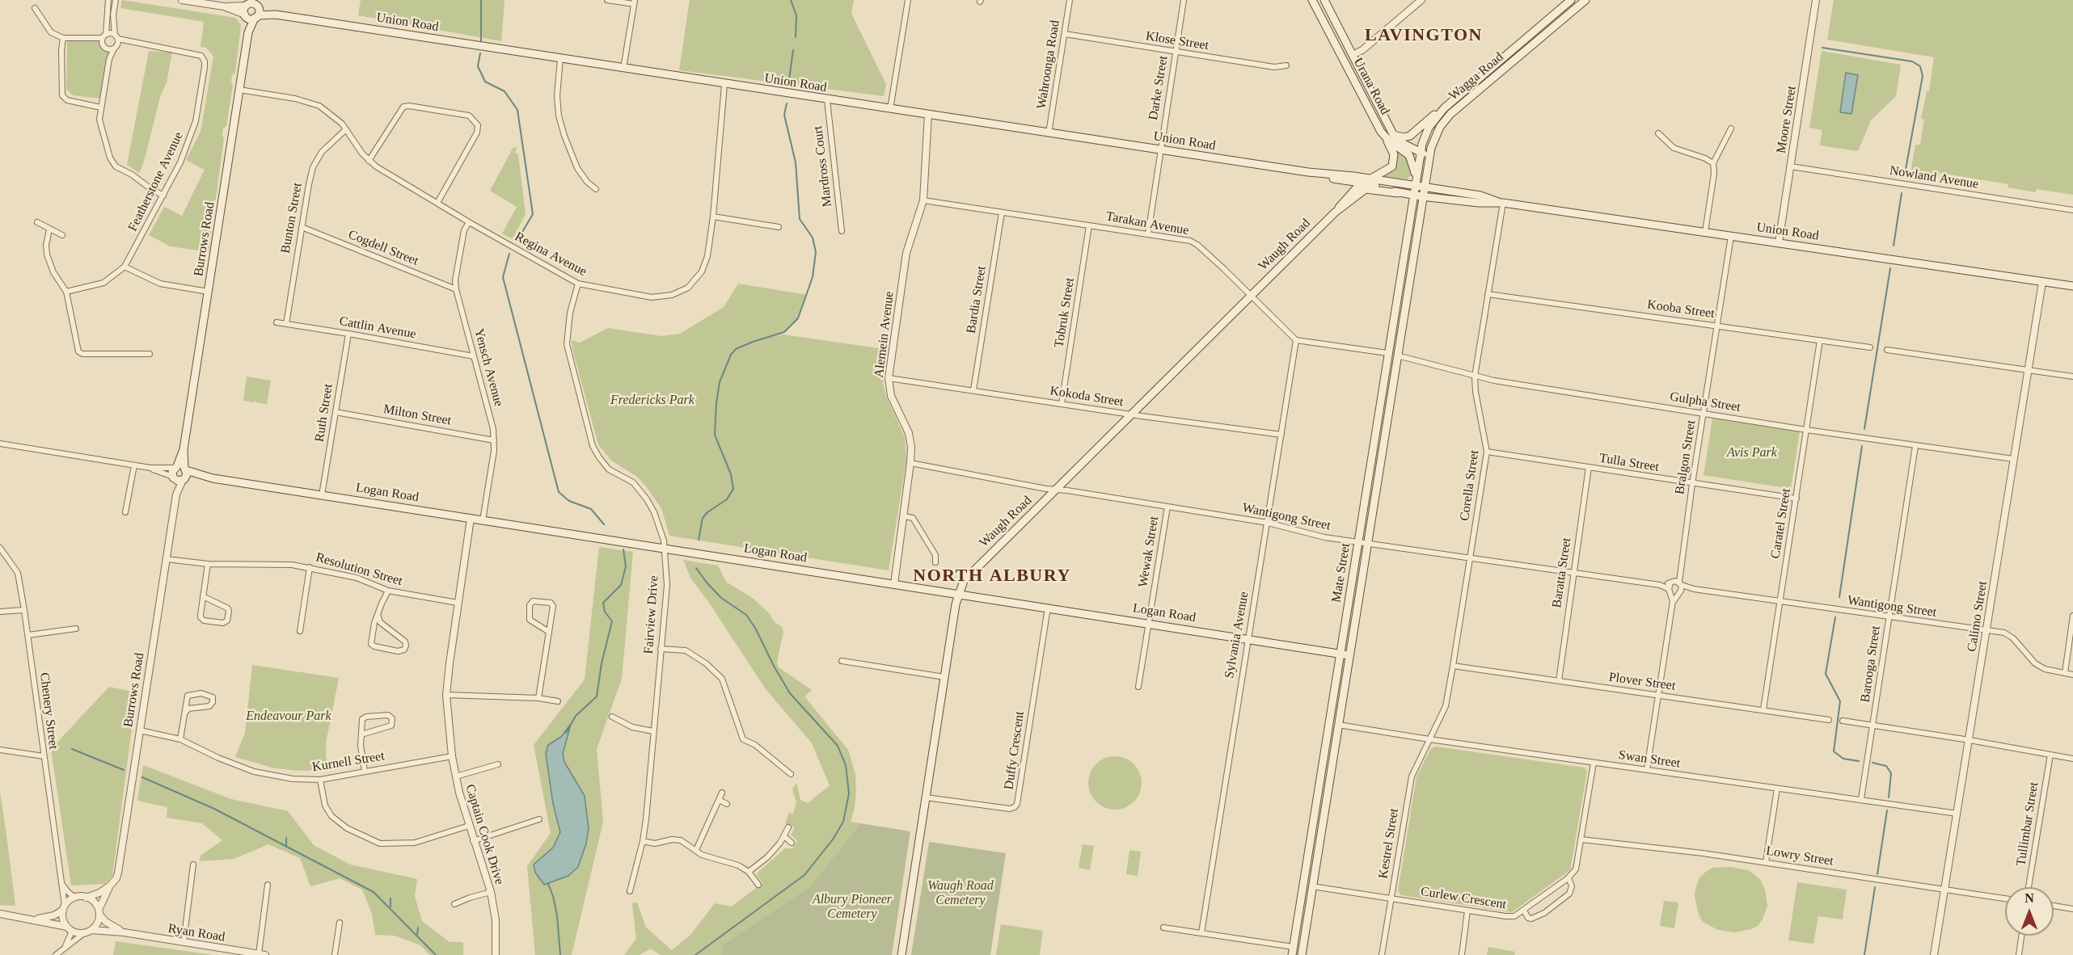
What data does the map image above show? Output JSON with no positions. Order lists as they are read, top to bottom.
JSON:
{
  "streets": {
    "main road": [
      "Union Road",
      "Wagga Road",
      "Urana Road",
      "Burrows Road",
      "Waugh Road",
      "Logan Road",
      "Mate Street"
    ],
    "street": [
      "Klose Street",
      "Wahroonga Road",
      "Darke Street",
      "Moore Street",
      "Mardross Court",
      "Nowland Avenue",
      "Featherstone Avenue",
      "Bunton Street",
      "Tarakan Avenue",
      "Cogdell Street",
      "Regina Avenue",
      "Bardia Street",
      "Kooba Street",
      "Tobruk Street",
      "Cattlin Avenue",
      "Alemein Avenue",
      "Yensch Avenue",
      "Kokoda Street",
      "Gulpha Street",
      "Ruth Street",
      "Milton Street",
      "Bralgon Street",
      "Tulla Street",
      "Corella Street",
      "Wantigong Street",
      "Caratel Street",
      "Wewak Street",
      "Resolution Street",
      "Baratta Street",
      "Fairview Drive",
      "Calimo Street",
      "Sylvania Avenue",
      "Barooga Street",
      "Plover Street",
      "Chenery Street",
      "Duffy Crescent",
      "Swan Street",
      "Kurnell Street",
      "Tullimbar Street",
      "Captain Cook Drive",
      "Kestrel Street",
      "Lowry Street",
      "Curlew Crescent",
      "Ryan Road"
    ]
  },
  "crossings": [
    ["Union Road", "Wahroonga Road"],
    ["Union Road", "Wagga Road"],
    ["Union Road", "Urana Road"],
    ["Union Road", "Darke Street"],
    ["Union Road", "Moore Street"],
    ["Union Road", "Mardross Court"],
    ["Union Road", "Burrows Road"],
    ["Union Road", "Waugh Road"],
    ["Union Road", "Regina Avenue"],
    ["Union Road", "Alemein Avenue"],
    ["Union Road", "Bralgon Street"],
    ["Union Road", "Corella Street"],
    ["Union Road", "Mate Street"],
    ["Union Road", "Calimo Street"],
    ["Klose Street", "Wahroonga Road"],
    ["Klose Street", "Darke Street"],
    ["Wagga Road", "Urana Road"],
    ["Wagga Road", "Mate Street"],
    ["Urana Road", "Waugh Road"],
    ["Darke Street", "Tarakan Avenue"],
    ["Moore Street", "Nowland Avenue"],
    ["Bunton Street", "Cogdell Street"],
    ["Bunton Street", "Regina Avenue"],
    ["Bunton Street", "Cattlin Avenue"],
    ["Tarakan Avenue", "Waugh Road"],
    ["Tarakan Avenue", "Bardia Street"],
    ["Tarakan Avenue", "Tobruk Street"],
    ["Tarakan Avenue", "Alemein Avenue"],
    ["Tarakan Avenue", "Sylvania Avenue"],
    ["Burrows Road", "Regina Avenue"],
    ["Burrows Road", "Logan Road"],
    ["Burrows Road", "Resolution Street"],
    ["Burrows Road", "Chenery Street"],
    ["Burrows Road", "Kurnell Street"],
    ["Burrows Road", "Ryan Road"],
    ["Waugh Road", "Kokoda Street"],
    ["Waugh Road", "Logan Road"],
    ["Waugh Road", "Wantigong Street"],
    ["Waugh Road", "Duffy Crescent"],
    ["Cogdell Street", "Yensch Avenue"],
    ["Regina Avenue", "Yensch Avenue"],
    ["Regina Avenue", "Fairview Drive"],
    ["Bardia Street", "Kokoda Street"],
    ["Kooba Street", "Bralgon Street"],
    ["Kooba Street", "Corella Street"],
    ["Kooba Street", "Caratel Street"],
    ["Tobruk Street", "Kokoda Street"],
    ["Cattlin Avenue", "Yensch Avenue"],
    ["Cattlin Avenue", "Ruth Street"],
    ["Alemein Avenue", "Kokoda Street"],
    ["Alemein Avenue", "Logan Road"],
    ["Alemein Avenue", "Wantigong Street"],
    ["Yensch Avenue", "Milton Street"],
    ["Yensch Avenue", "Logan Road"],
    ["Kokoda Street", "Sylvania Avenue"],
    ["Gulpha Street", "Bralgon Street"],
    ["Gulpha Street", "Corella Street"],
    ["Gulpha Street", "Caratel Street"],
    ["Gulpha Street", "Mate Street"],
    ["Gulpha Street", "Calimo Street"],
    ["Gulpha Street", "Barooga Street"],
    ["Ruth Street", "Milton Street"],
    ["Ruth Street", "Logan Road"],
    ["Bralgon Street", "Tulla Street"],
    ["Bralgon Street", "Wantigong Street"],
    ["Bralgon Street", "Plover Street"],
    ["Bralgon Street", "Swan Street"],
    ["Tulla Street", "Corella Street"],
    ["Tulla Street", "Caratel Street"],
    ["Tulla Street", "Baratta Street"],
    ["Corella Street", "Wantigong Street"],
    ["Corella Street", "Plover Street"],
    ["Corella Street", "Swan Street"],
    ["Corella Street", "Kestrel Street"],
    ["Logan Road", "Wewak Street"],
    ["Logan Road", "Mate Street"],
    ["Logan Road", "Fairview Drive"],
    ["Logan Road", "Sylvania Avenue"],
    ["Logan Road", "Duffy Crescent"],
    ["Logan Road", "Captain Cook Drive"],
    ["Wantigong Street", "Caratel Street"],
    ["Wantigong Street", "Wewak Street"],
    ["Wantigong Street", "Mate Street"],
    ["Wantigong Street", "Baratta Street"],
    ["Wantigong Street", "Calimo Street"],
    ["Wantigong Street", "Sylvania Avenue"],
    ["Wantigong Street", "Barooga Street"],
    ["Caratel Street", "Plover Street"],
    ["Resolution Street", "Captain Cook Drive"],
    ["Mate Street", "Swan Street"],
    ["Mate Street", "Curlew Crescent"],
    ["Baratta Street", "Plover Street"],
    ["Calimo Street", "Swan Street"],
    ["Calimo Street", "Lowry Street"],
    ["Barooga Street", "Swan Street"],
    ["Chenery Street", "Ryan Road"],
    ["Swan Street", "Kestrel Street"],
    ["Swan Street", "Curlew Crescent"],
    ["Kurnell Street", "Captain Cook Drive"],
    ["Kestrel Street", "Curlew Crescent"],
    ["Lowry Street", "Curlew Crescent"]
  ],
  "districts": ["LAVINGTON", "NORTH ALBURY"],
  "parks": [
    "Fredericks Park",
    "Avis Park",
    "Endeavour Park",
    "Waugh Road Cemetery",
    "Albury Pioneer Cemetery"
  ],
  "north": "top"
}
